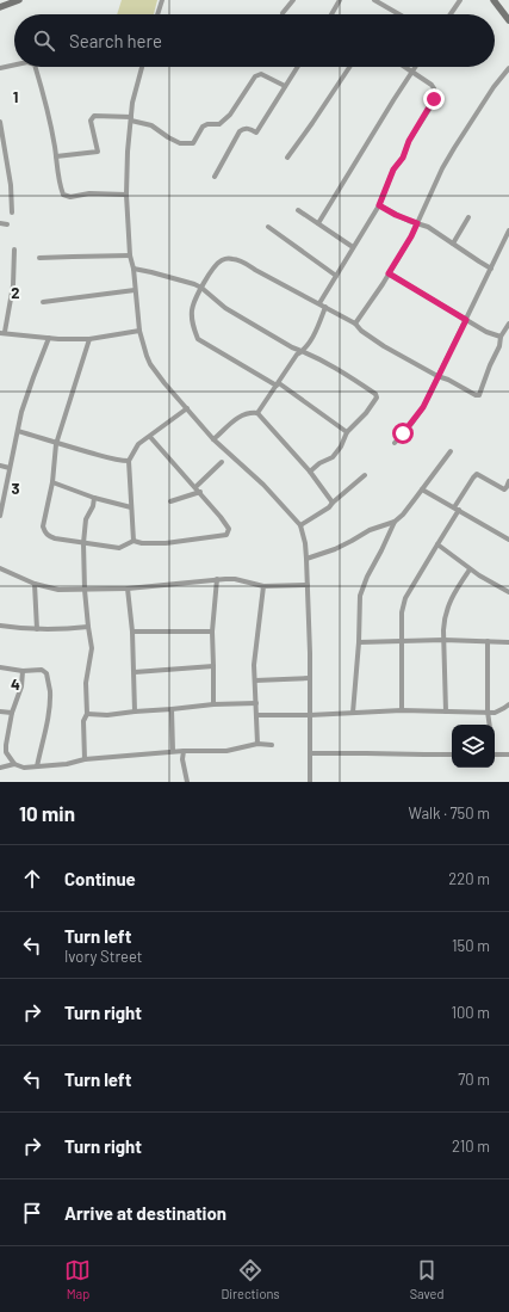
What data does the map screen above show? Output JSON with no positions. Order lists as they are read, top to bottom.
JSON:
{
  "page": {
    "search": "Search here",
    "heading": ["10 min", "Walk · 750 m"],
    "list": [
      ["Continue", "220 m"],
      ["Turn left", "Ivory Street", "150 m"],
      ["Turn right", "100 m"],
      ["Turn left", "70 m"],
      ["Turn right", "210 m"],
      "Arrive at destination"
    ],
    "nav": ["Map", "Directions", "Saved"]
  },
  "grid": {
    "rows": [
      "1",
      "2",
      "3",
      "4"
    ]
  }
}
